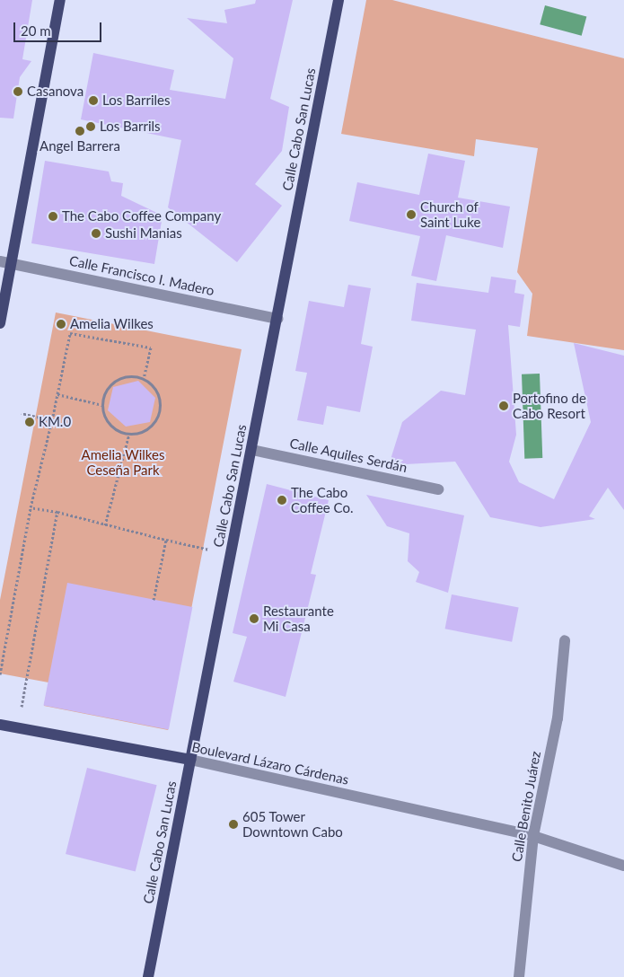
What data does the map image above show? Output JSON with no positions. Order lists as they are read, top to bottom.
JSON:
{
  "streets": {
    "main road": ["Calle Cabo San Lucas", "Boulevard Lázaro Cárdenas"],
    "street": ["Calle Francisco I. Madero", "Calle Aquiles Serdán", "Calle Benito Juárez"]
  },
  "crossings": [
    ["Calle Cabo San Lucas", "Calle Francisco I. Madero"],
    ["Calle Cabo San Lucas", "Calle Aquiles Serdán"],
    ["Calle Cabo San Lucas", "Boulevard Lázaro Cárdenas"],
    ["Boulevard Lázaro Cárdenas", "Calle Benito Juárez"]
  ],
  "parks": ["Amelia Wilkes Ceseña Park"],
  "places": [
    "Casanova",
    "Los Barriles",
    "Los Barrils",
    "Angel Barrera",
    "Church of Saint Luke",
    "The Cabo Coffee Company",
    "Sushi Manias",
    "Amelia Wilkes",
    "Portofino de Cabo Resort",
    "KM.0",
    "The Cabo Coffee Co.",
    "Restaurante Mi Casa",
    "605 Tower Downtown Cabo"
  ],
  "scale_bar": "20 m"
}
